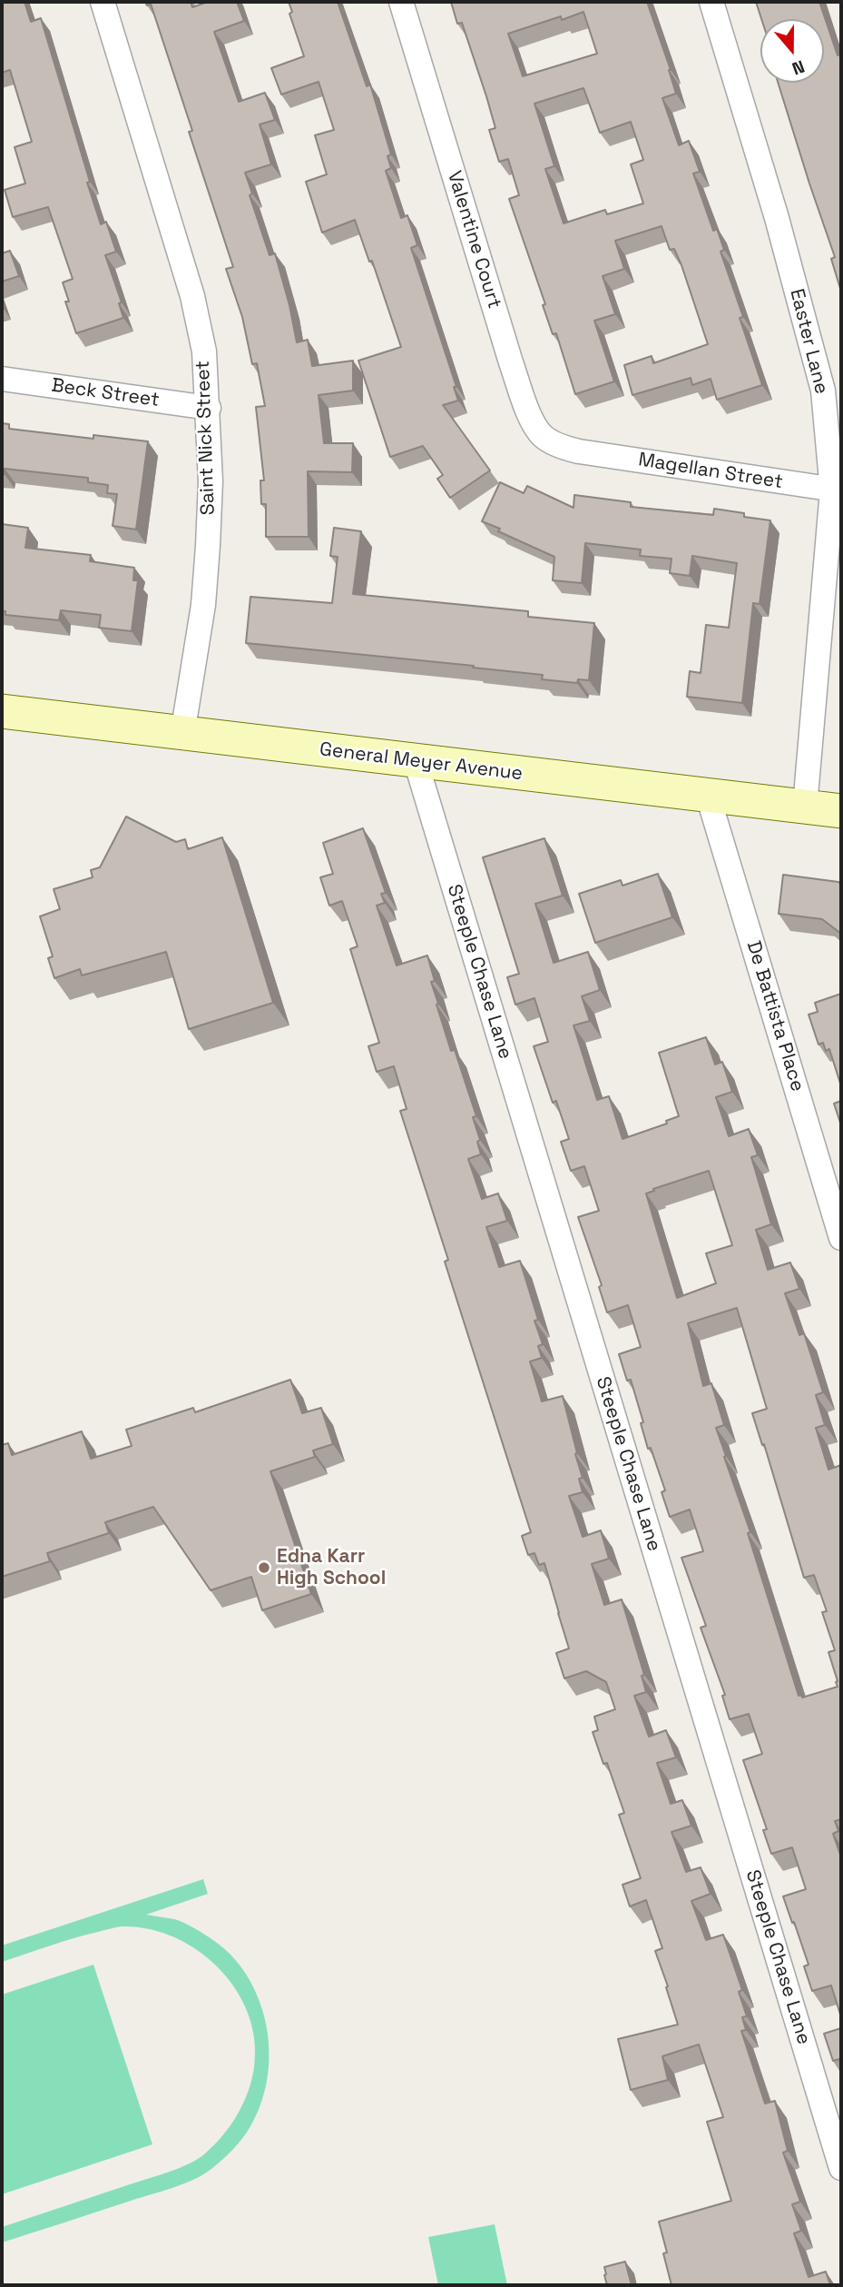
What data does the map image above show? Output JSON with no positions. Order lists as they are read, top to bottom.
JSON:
{
  "streets": {
    "main road": ["General Meyer Avenue"],
    "street": [
      "Valentine Court",
      "Easter Lane",
      "Beck Street",
      "Saint Nick Street",
      "Magellan Street",
      "Steeple Chase Lane",
      "De Battista Place"
    ]
  },
  "crossings": [
    ["Valentine Court", "Magellan Street"],
    ["Easter Lane", "Magellan Street"],
    ["Easter Lane", "General Meyer Avenue"],
    ["Beck Street", "Saint Nick Street"],
    ["Saint Nick Street", "General Meyer Avenue"],
    ["General Meyer Avenue", "Steeple Chase Lane"],
    ["General Meyer Avenue", "De Battista Place"]
  ],
  "places": ["Edna Karr High School"],
  "north": "bottom"
}
